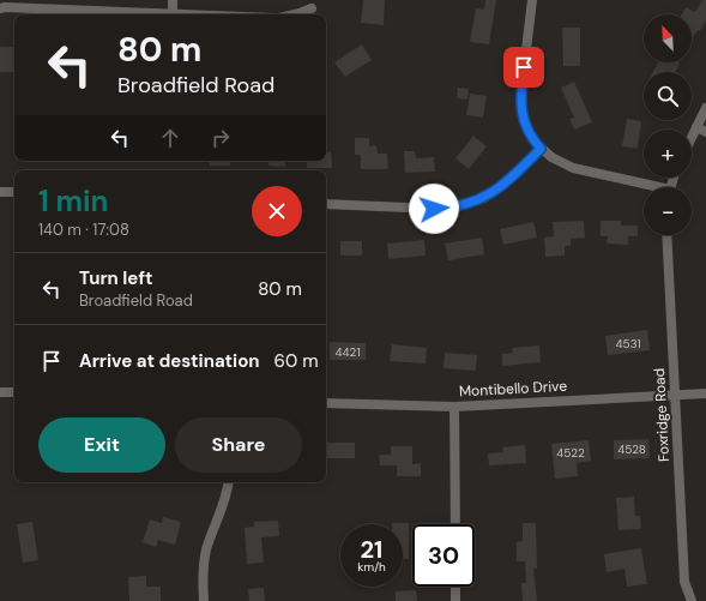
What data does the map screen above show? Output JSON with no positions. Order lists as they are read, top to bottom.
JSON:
{
  "streets": {
    "street": ["Montibello Drive", "Foxridge Road"]
  },
  "crossings": [
    ["Montibello Drive", "Foxridge Road"]
  ],
  "house_numbers": [
    "4531",
    "4421",
    "4528",
    "4522"
  ],
  "north": "top left",
  "page": {
    "map_buttons": ["+", "−"],
    "turn": ["80 m", "Broadfield Road"],
    "heading": ["1 min", "140 m · 17:08"],
    "list": [
      {
        "name": "Turn left",
        "note": "Broadfield Road",
        "value": "80 m"
      },
      {
        "name": "Arrive at destination",
        "value": "60 m"
      }
    ],
    "buttons": ["Exit", "Share"],
    "speed": "21 km/h",
    "limit": "30"
  }
}
